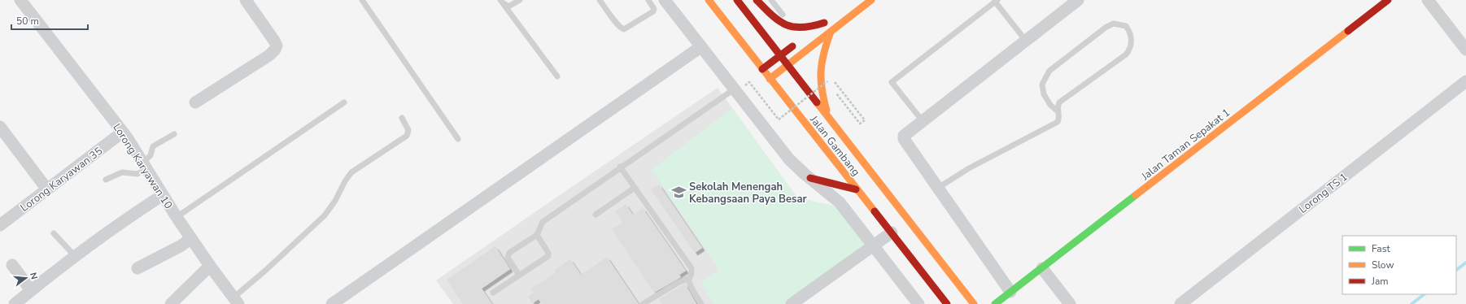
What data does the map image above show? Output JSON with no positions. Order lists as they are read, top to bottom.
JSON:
{
  "streets": {
    "main road": ["Jalan Taman Sepakat 1", "Jalan Gambang"],
    "street": ["Lorong Karyawan 10", "Lorong Karyawan 35", "Lorong TS 1"]
  },
  "crossings": [
    ["Lorong Karyawan 10", "Lorong Karyawan 35"]
  ],
  "places": {
    "school or university": ["Sekolah Menengah Kebangsaan Paya Besar"]
  },
  "legend": ["Fast", "Slow", "Jam"],
  "scale_bar": "50 m",
  "north": "right"
}
